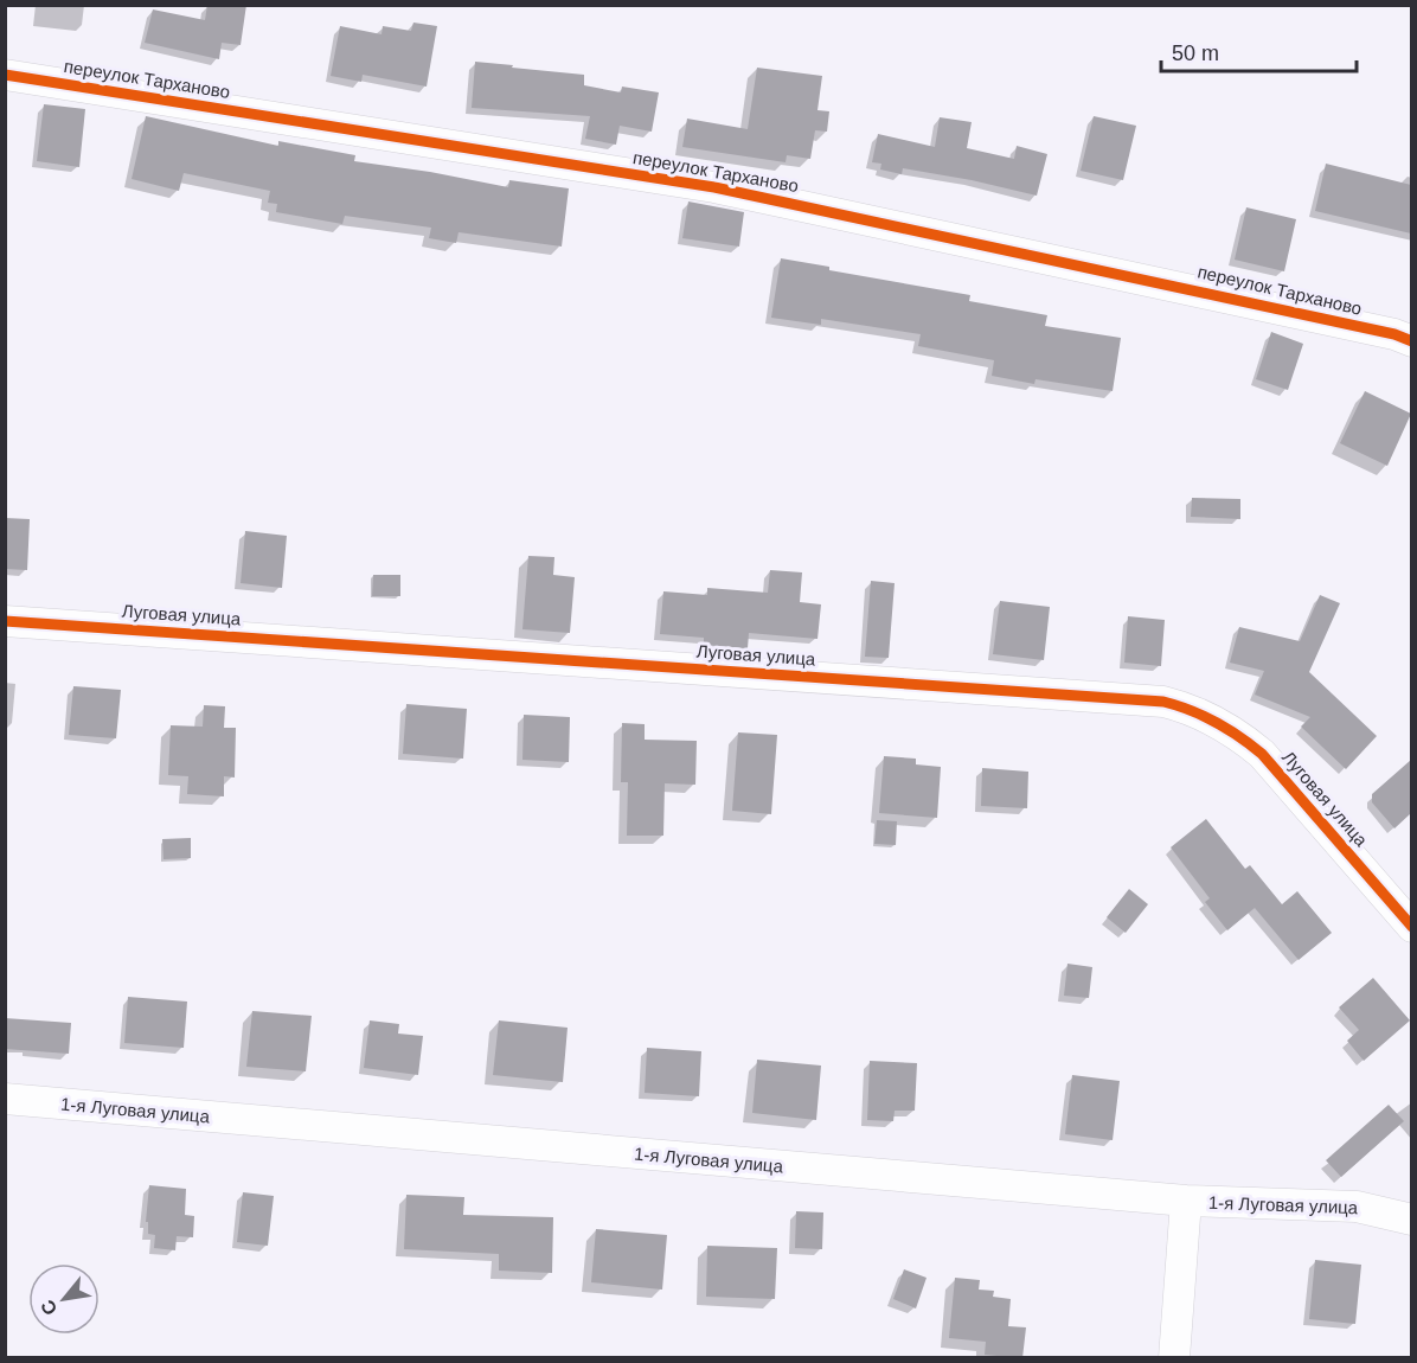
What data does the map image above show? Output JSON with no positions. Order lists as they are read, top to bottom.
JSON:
{
  "streets": {
    "street": ["переулок Тарханово", "Луговая улица", "1-я Луговая улица"]
  },
  "scale_bar": "50 m",
  "north": "bottom left"
}
